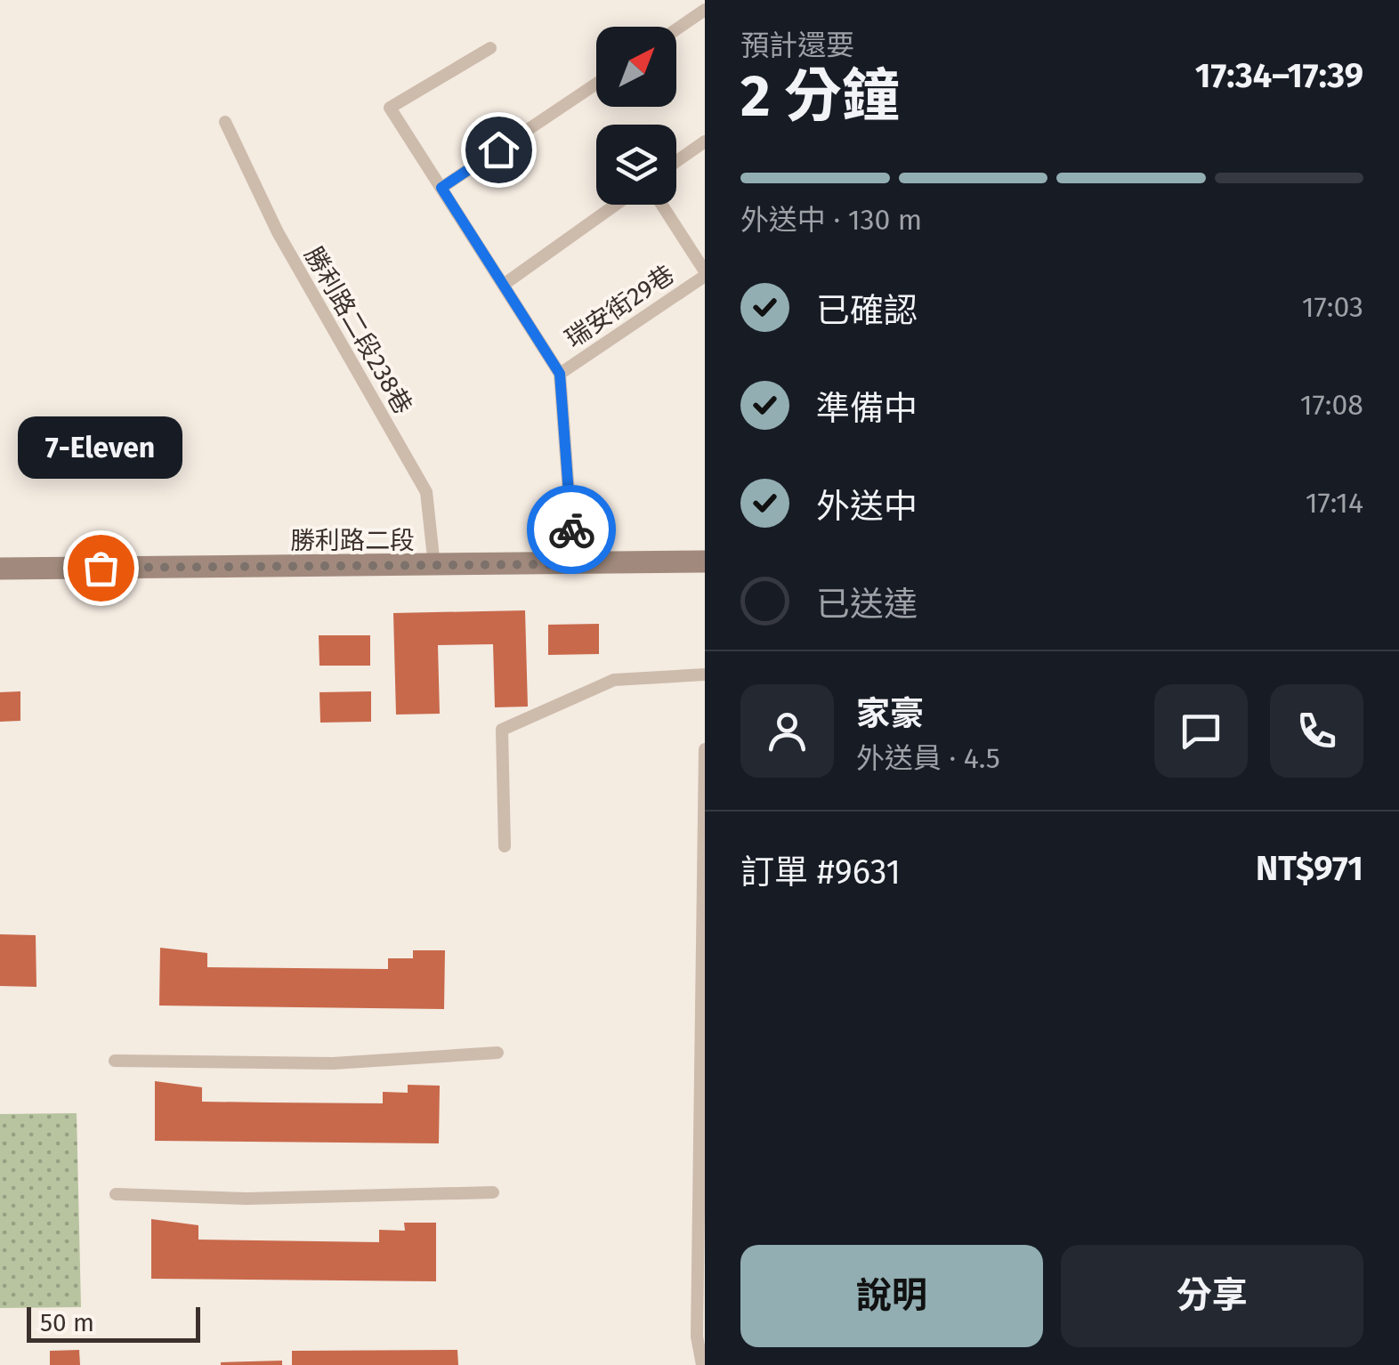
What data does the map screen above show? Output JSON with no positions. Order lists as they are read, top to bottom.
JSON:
{
  "streets": {
    "main road": ["勝利路二段"],
    "lane": ["瑞安街29巷", "勝利路二段238巷"]
  },
  "crossings": [
    ["勝利路二段238巷", "勝利路二段"]
  ],
  "places": ["7-Eleven"],
  "scale_bar": "50 m",
  "north": "top right",
  "page": {
    "heading": ["2 分鐘", "預計還要", "17:34–17:39"],
    "panel": [
      "家豪",
      "外送員 · 4.5",
      "訂單 #9631",
      "NT$971"
    ],
    "bar": "外送中 · 130 m",
    "list": [
      ["已確認", "17:03"],
      ["準備中", "17:08"],
      ["外送中", "17:14"],
      "已送達"
    ],
    "bubble": "7-Eleven",
    "buttons": ["說明", "分享"],
    "scale": "50 m"
  }
}
